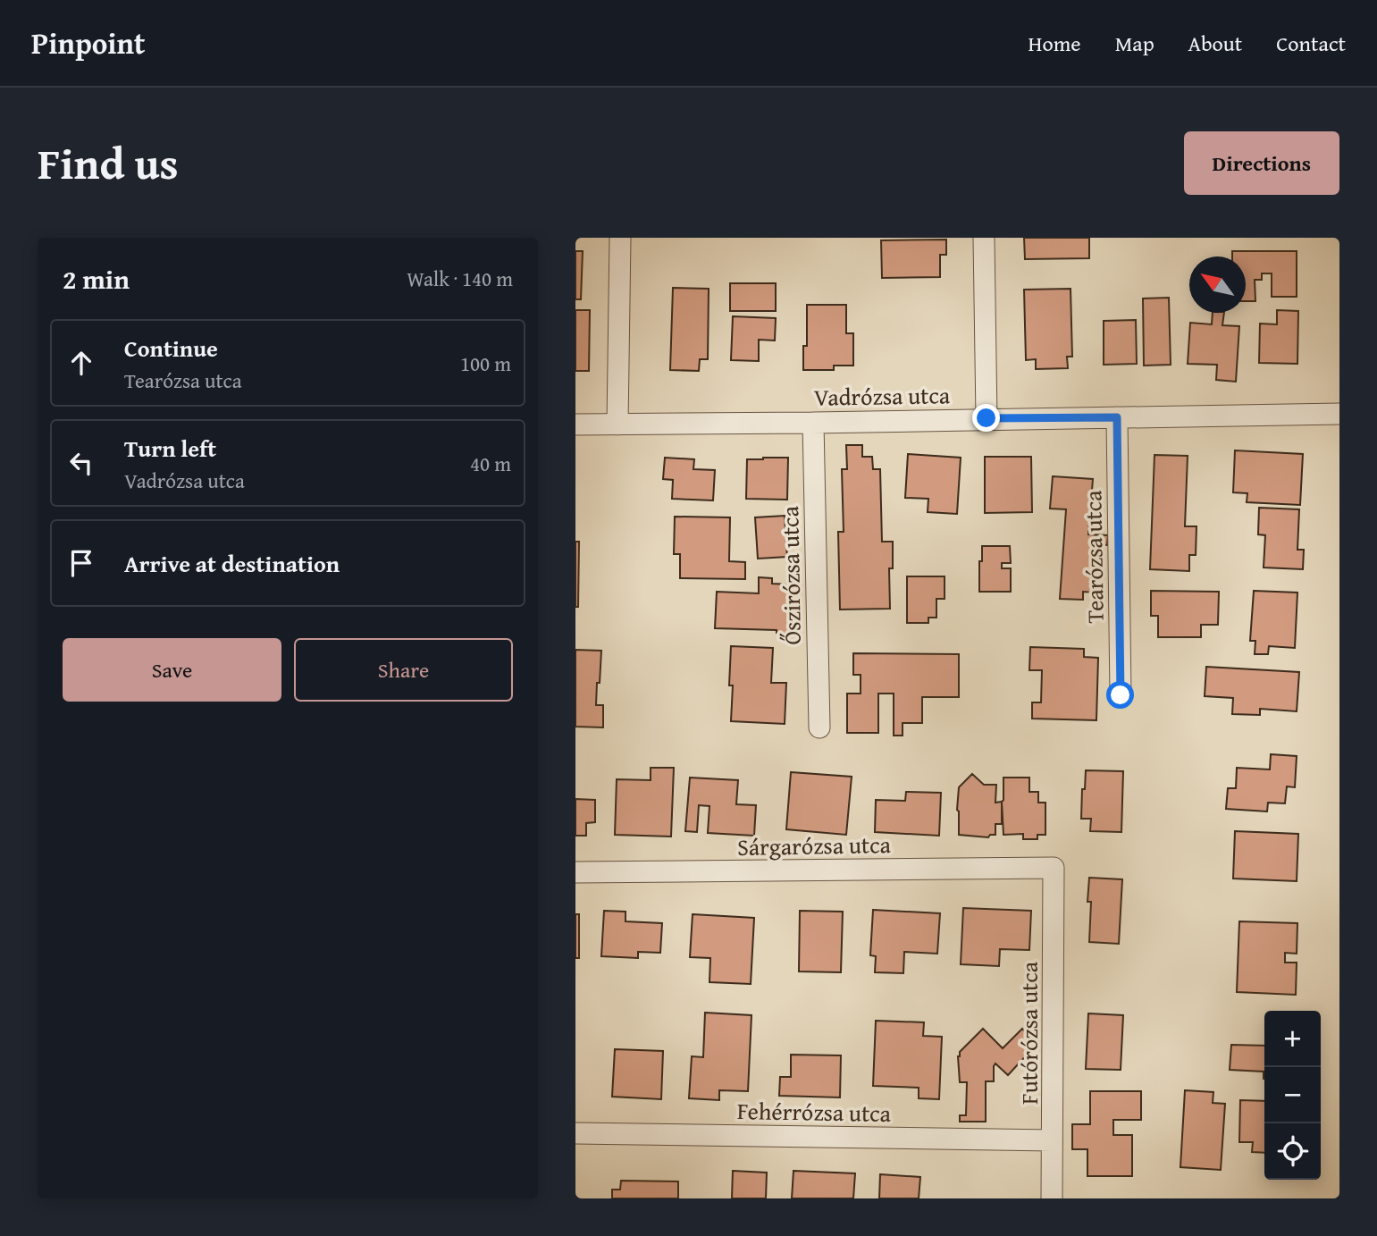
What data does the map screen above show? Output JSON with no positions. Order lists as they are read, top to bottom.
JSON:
{
  "streets": {
    "street": [
      "Vadrózsa utca",
      "Tearózsa utca",
      "Őszirózsa utca",
      "Sárgarózsa utca",
      "Futórózsa utca",
      "Fehérrózsa utca"
    ]
  },
  "crossings": [
    ["Vadrózsa utca", "Tearózsa utca"],
    ["Vadrózsa utca", "Őszirózsa utca"],
    ["Sárgarózsa utca", "Futórózsa utca"],
    ["Futórózsa utca", "Fehérrózsa utca"]
  ],
  "north": "top left",
  "page": {
    "header": "Pinpoint",
    "nav": [
      "Home",
      "Map",
      "About",
      "Contact"
    ],
    "title": "Find us",
    "buttons": [
      "Directions",
      ["Save", "Share"]
    ],
    "heading": ["2 min", "Walk · 140 m"],
    "list": [
      ["Continue", "Tearózsa utca", "100 m"],
      ["Turn left", "Vadrózsa utca", "40 m"],
      "Arrive at destination"
    ],
    "map_buttons": ["+", "−"]
  }
}
